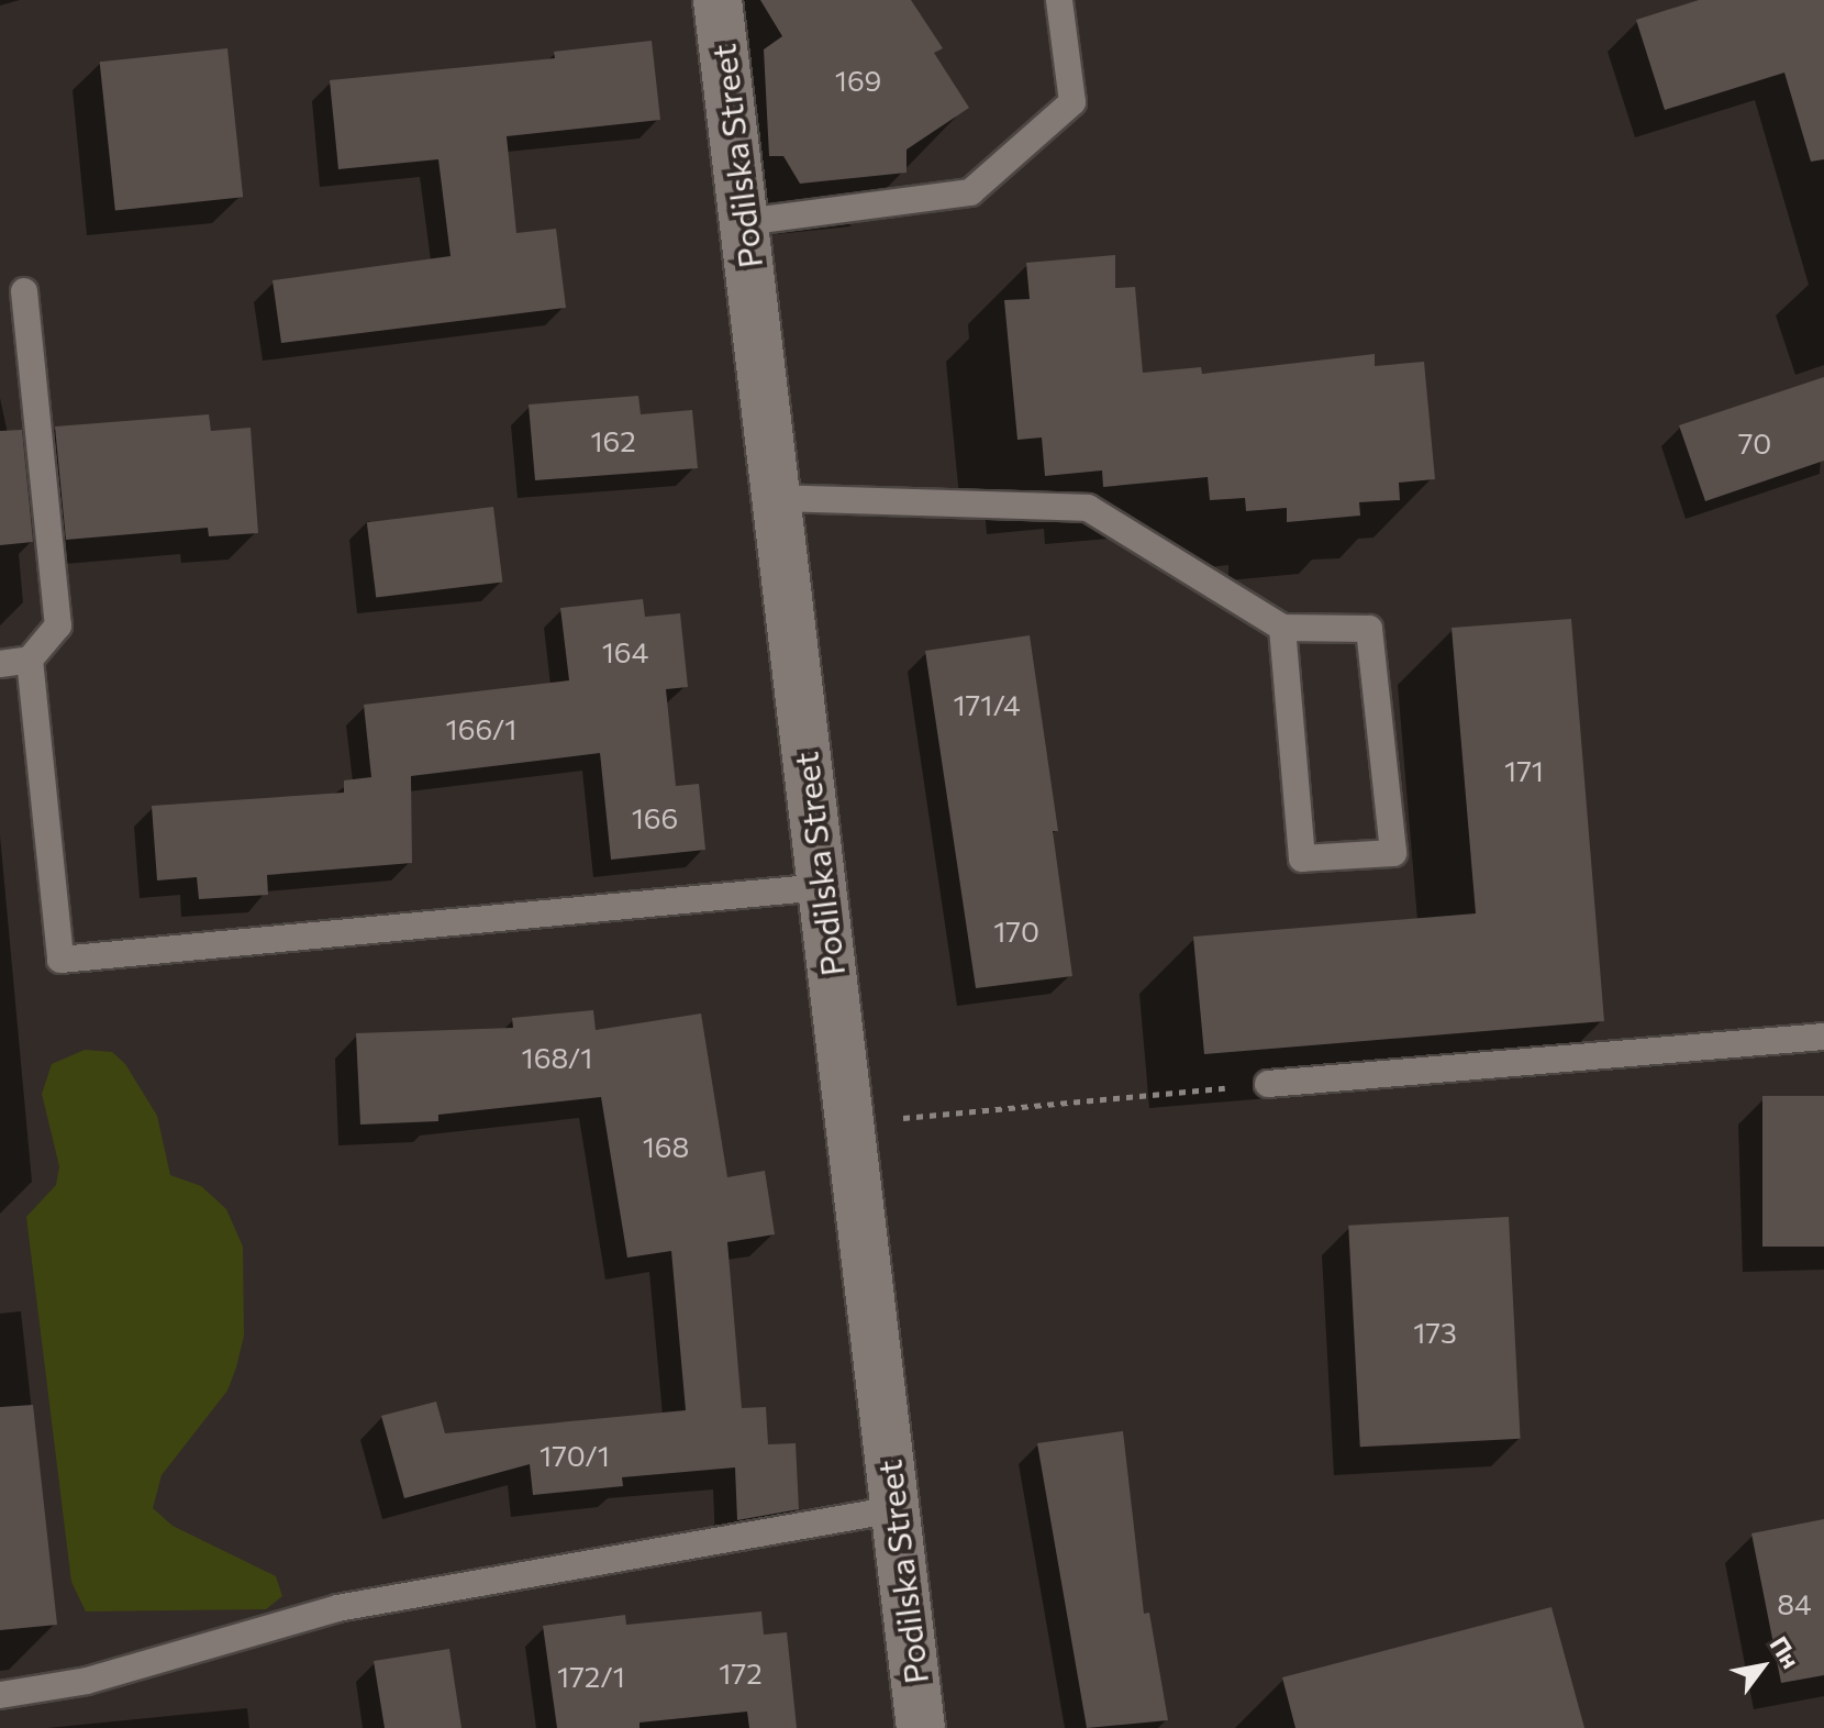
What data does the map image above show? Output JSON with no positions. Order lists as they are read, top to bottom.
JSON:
{
  "streets": {
    "street": ["Podilska Street"]
  },
  "house_numbers": [
    "169",
    "162",
    "70",
    "164",
    "171/4",
    "166/1",
    "171",
    "166",
    "170",
    "168/1",
    "168",
    "173",
    "170/1",
    "84",
    "172",
    "172/1"
  ],
  "north": "top right"
}
